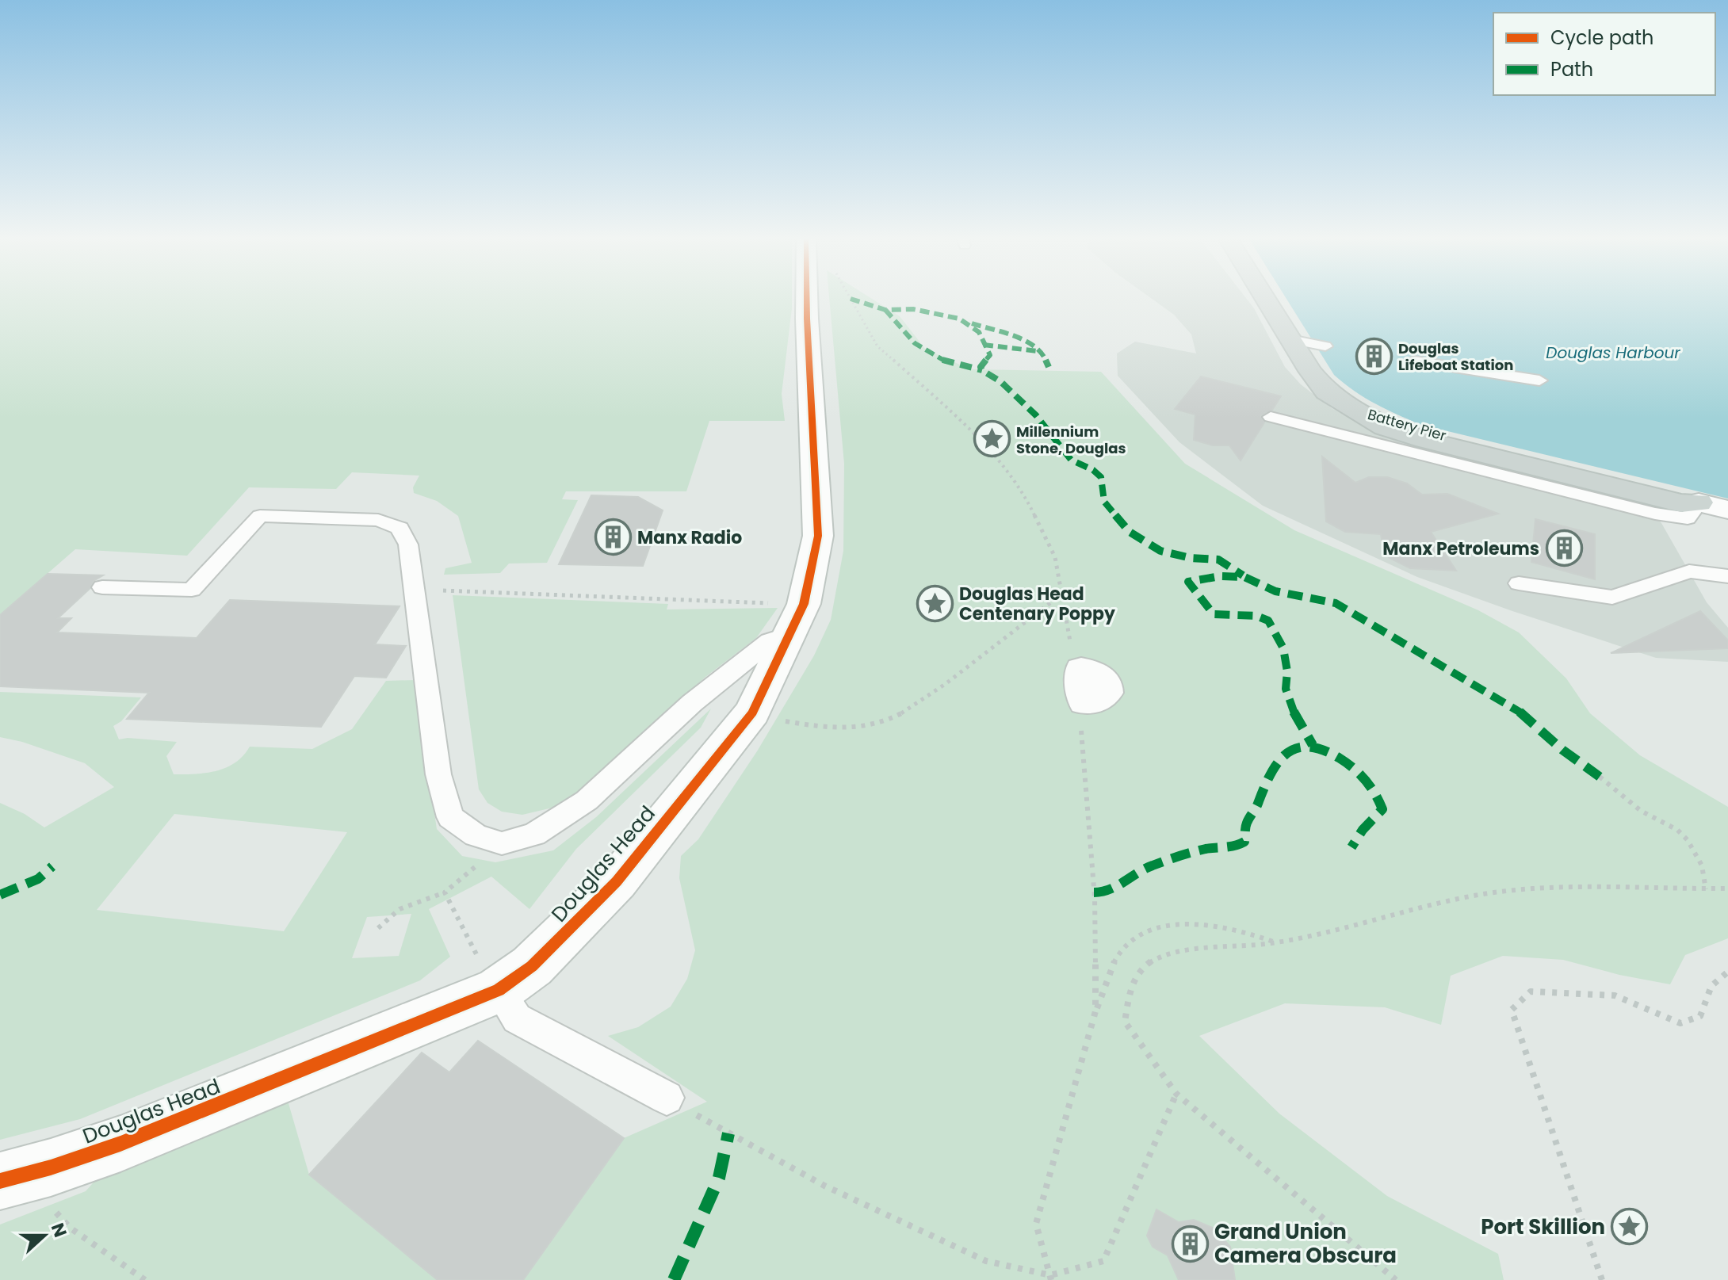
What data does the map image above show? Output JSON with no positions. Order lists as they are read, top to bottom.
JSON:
{
  "streets": {
    "main road": ["Battery Pier", "Douglas Head"]
  },
  "water": ["Douglas Harbour"],
  "places": {
    "building": [
      "Douglas Lifeboat Station",
      "Manx Radio",
      "Manx Petroleums",
      "Grand Union Camera Obscura"
    ],
    "place": ["Millennium Stone, Douglas", "Douglas Head Centenary Poppy", "Port Skillion"]
  },
  "legend": ["Cycle path", "Path"],
  "north": "right"
}
